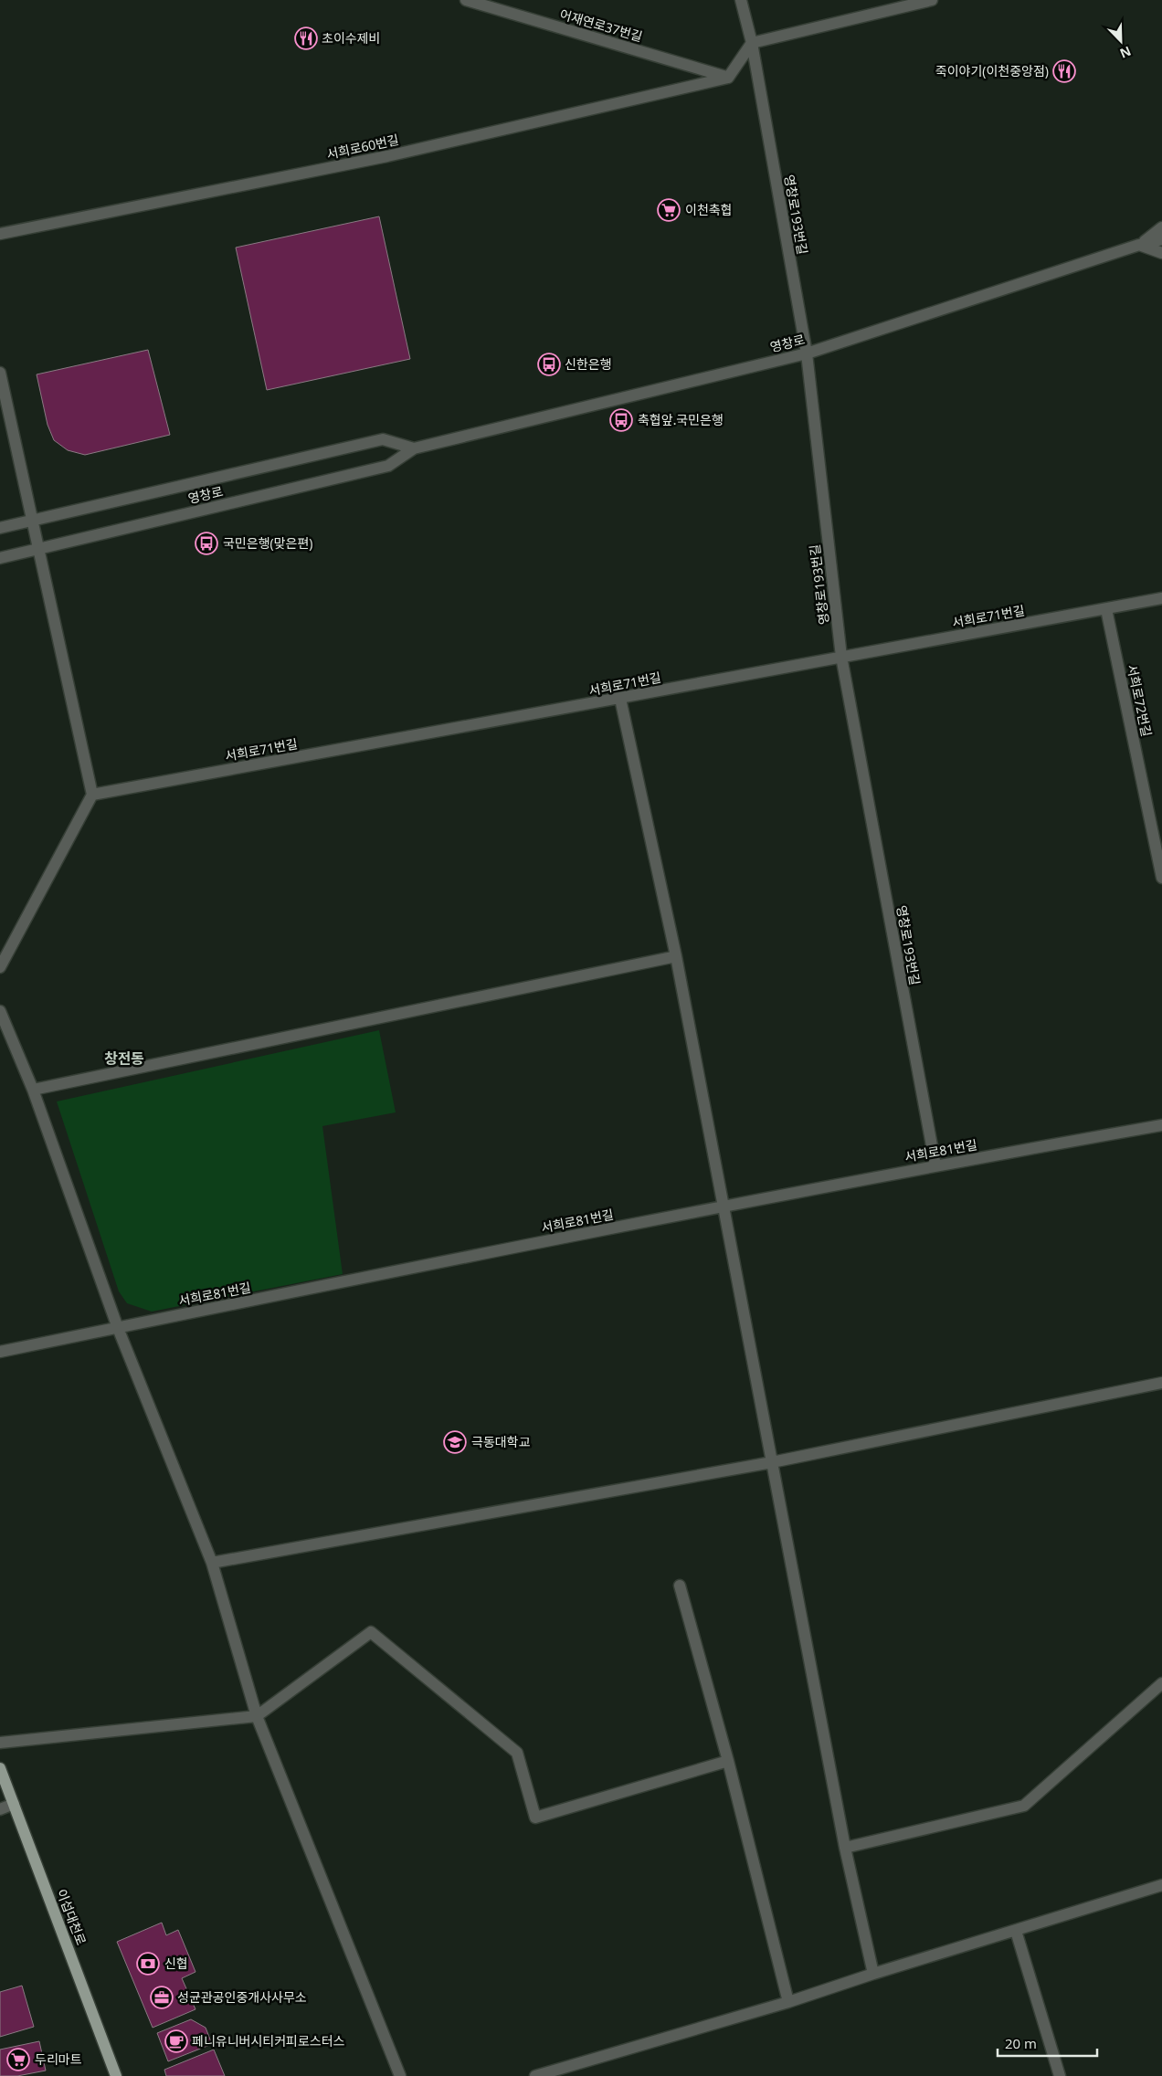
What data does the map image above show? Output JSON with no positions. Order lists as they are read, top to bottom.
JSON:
{
  "streets": {
    "main road": ["이섭대천로"],
    "street": [
      "어재연로37번길",
      "서희로60번길",
      "영창로193번길",
      "영창로",
      "서희로71번길",
      "서희로72번길",
      "서희로81번길"
    ]
  },
  "crossings": [
    ["어재연로37번길", "서희로60번길"],
    ["영창로193번길", "영창로"],
    ["영창로193번길", "서희로71번길"],
    ["영창로193번길", "서희로81번길"],
    ["서희로71번길", "서희로72번길"]
  ],
  "districts": ["창전동"],
  "places": {
    "restaurant": ["초이수제비", "죽이야기(이천중앙점)"],
    "supermarket": ["이천축협", "두리마트"],
    "bus stop": ["신한은행", "축협앞.국민은행", "국민은행(맞은편)"],
    "school or university": ["극동대학교"],
    "bank": ["신협"],
    "office": ["성균관공인중개사사무소"],
    "cafe": ["페니유니버시티커피로스터스"]
  },
  "scale_bar": "20 m",
  "north": "bottom right"
}
